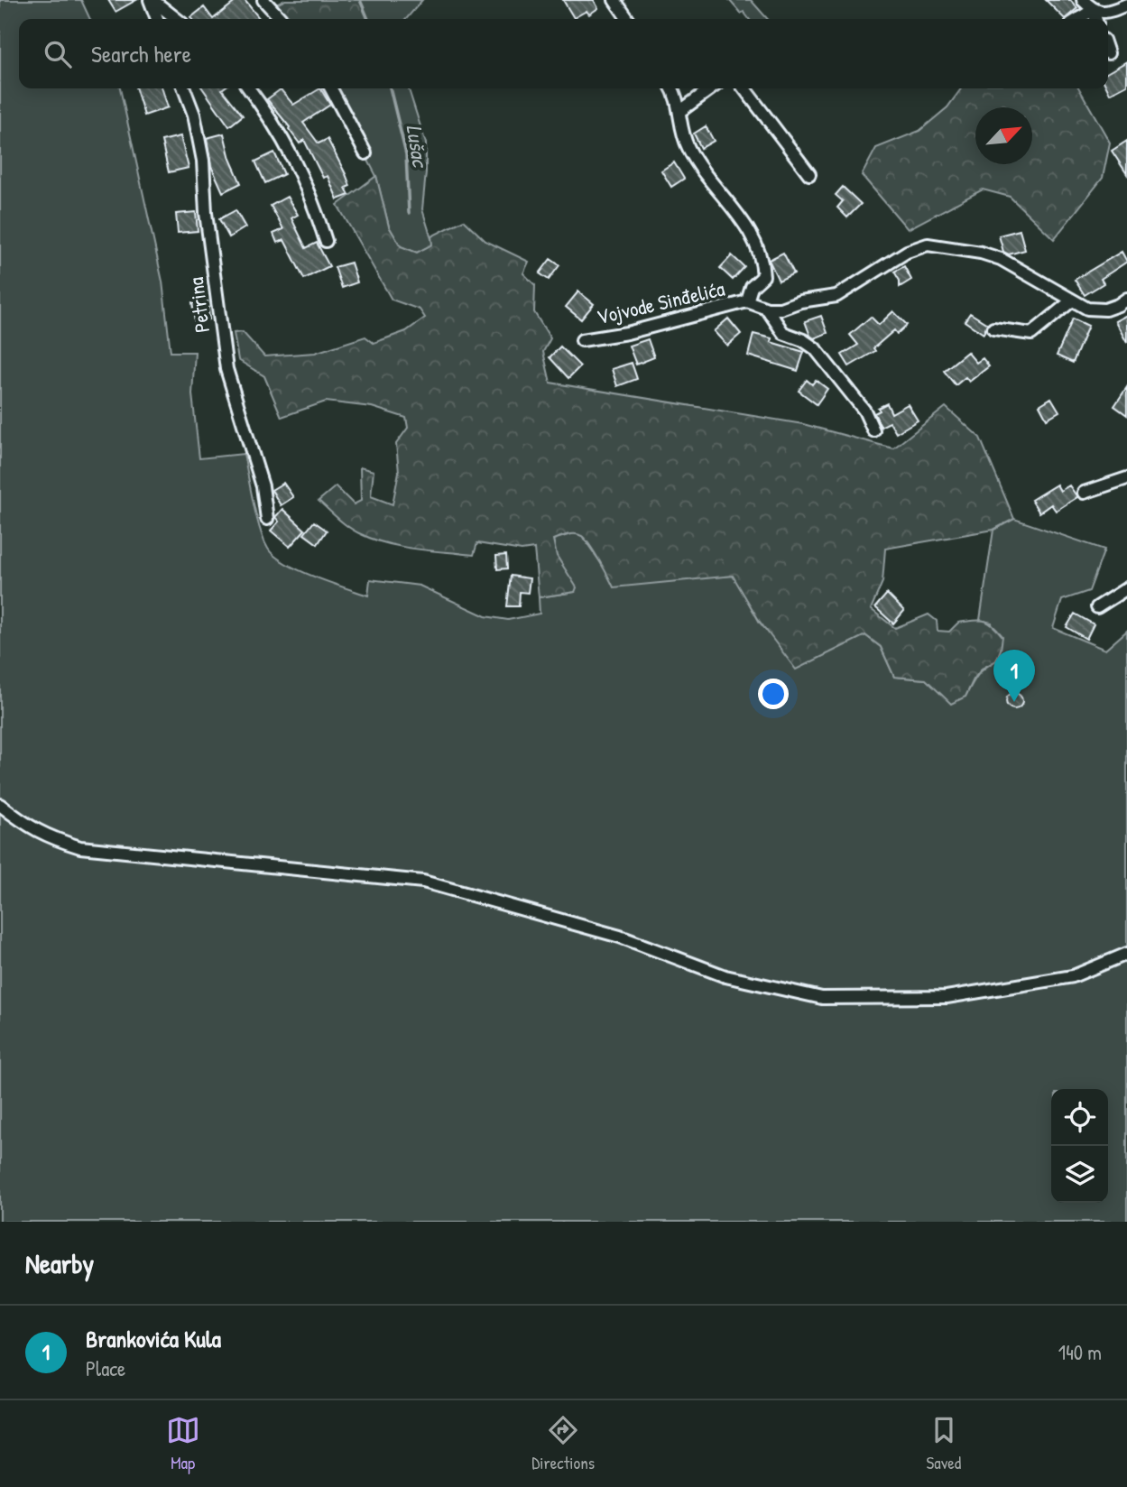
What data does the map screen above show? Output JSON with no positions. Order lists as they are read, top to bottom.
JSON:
{
  "streets": {
    "street": ["Vojvode Sinđelića", "Petrina"]
  },
  "water": ["Lušac"],
  "north": "top right",
  "page": {
    "search": "Search here",
    "pins": "1",
    "heading": "Nearby",
    "list": [
      {
        "mark": "1",
        "name": "Brankovića Kula",
        "note": "Place",
        "value": "140 m"
      }
    ],
    "nav": ["Map", "Directions", "Saved"]
  }
}
